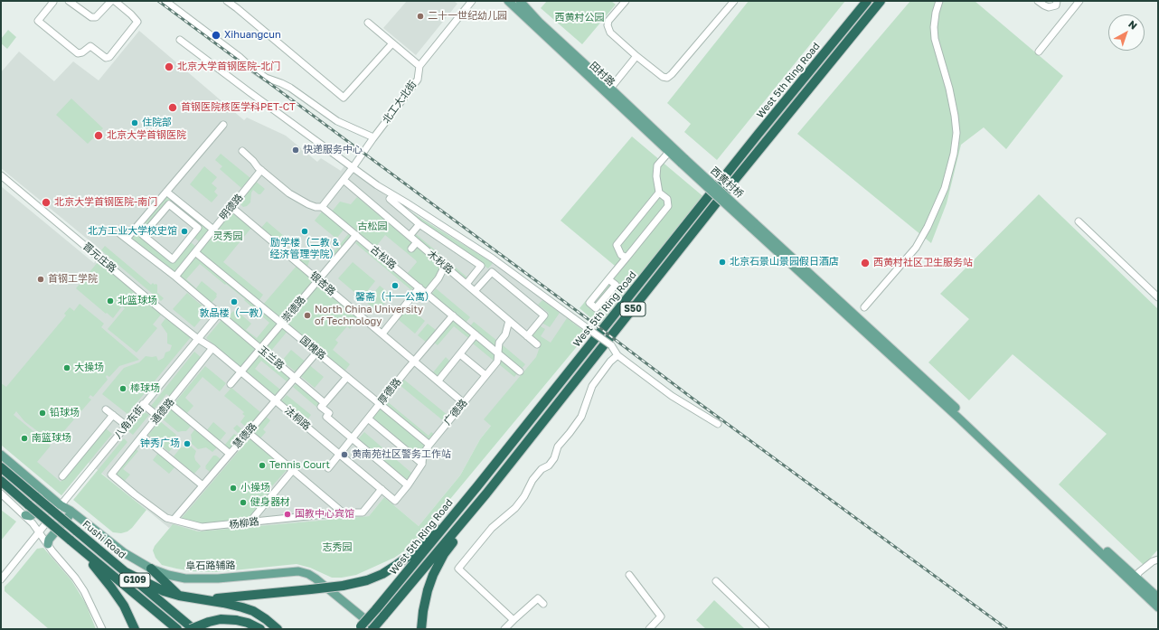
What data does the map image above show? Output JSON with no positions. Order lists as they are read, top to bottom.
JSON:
{
  "streets": {
    "highway": [
      "West 5th Ring Road",
      "S50",
      "Fushi Road",
      "G109"
    ],
    "main road": ["田村路", "西黄村桥", "阜石路辅路"],
    "street": [
      "北工大北街",
      "明德路",
      "晋元庄路",
      "古松路",
      "木秋路",
      "银杏路",
      "崇德路",
      "国槐路",
      "玉兰路",
      "厚德路",
      "通德路",
      "广德路",
      "法桐路",
      "八角东街",
      "慧德路",
      "杨柳路"
    ]
  },
  "crossings": [
    ["田村路", "西黄村桥"],
    ["北工大北街", "古松路"],
    ["北工大北街", "木秋路"],
    ["明德路", "古松路"],
    ["明德路", "银杏路"],
    ["明德路", "国槐路"],
    ["明德路", "玉兰路"],
    ["晋元庄路", "法桐路"],
    ["晋元庄路", "八角东街"],
    ["古松路", "崇德路"],
    ["古松路", "厚德路"],
    ["古松路", "广德路"],
    ["木秋路", "广德路"],
    ["银杏路", "崇德路"],
    ["银杏路", "厚德路"],
    ["银杏路", "广德路"],
    ["崇德路", "国槐路"],
    ["崇德路", "玉兰路"],
    ["崇德路", "法桐路"],
    ["国槐路", "厚德路"],
    ["国槐路", "广德路"],
    ["国槐路", "慧德路"],
    ["玉兰路", "八角东街"],
    ["玉兰路", "慧德路"],
    ["厚德路", "法桐路"],
    ["通德路", "法桐路"],
    ["通德路", "杨柳路"],
    ["广德路", "法桐路"],
    ["法桐路", "八角东街"],
    ["法桐路", "慧德路"],
    ["法桐路", "杨柳路"],
    ["八角东街", "阜石路辅路"],
    ["慧德路", "杨柳路"]
  ],
  "parks": [
    "西黄村公园",
    "古松园",
    "灵秀园",
    "志秀园"
  ],
  "places": [
    "二十一世纪幼儿园",
    "Xihuangcun",
    "北京大学首钢医院-北门",
    "首钢医院核医学科PET-CT",
    "住院部",
    "北京大学首钢医院",
    "快递服务中心",
    "北京大学首钢医院-南门",
    "北方工业大学校史馆",
    "励学楼（二教 & 经济管理学院）",
    "北京石景山景园假日酒店",
    "西黄村社区卫生服务站",
    "首钢工学院",
    "馨斋（十一公寓）",
    "北篮球场",
    "敦品楼（一教）",
    "North China University of Technology",
    "大操场",
    "棒球场",
    "铅球场",
    "南篮球场",
    "钟秀广场",
    "黄南苑社区警务工作站",
    "Tennis Court",
    "小操场",
    "健身器材",
    "国教中心宾馆"
  ],
  "north": "top right"
}
